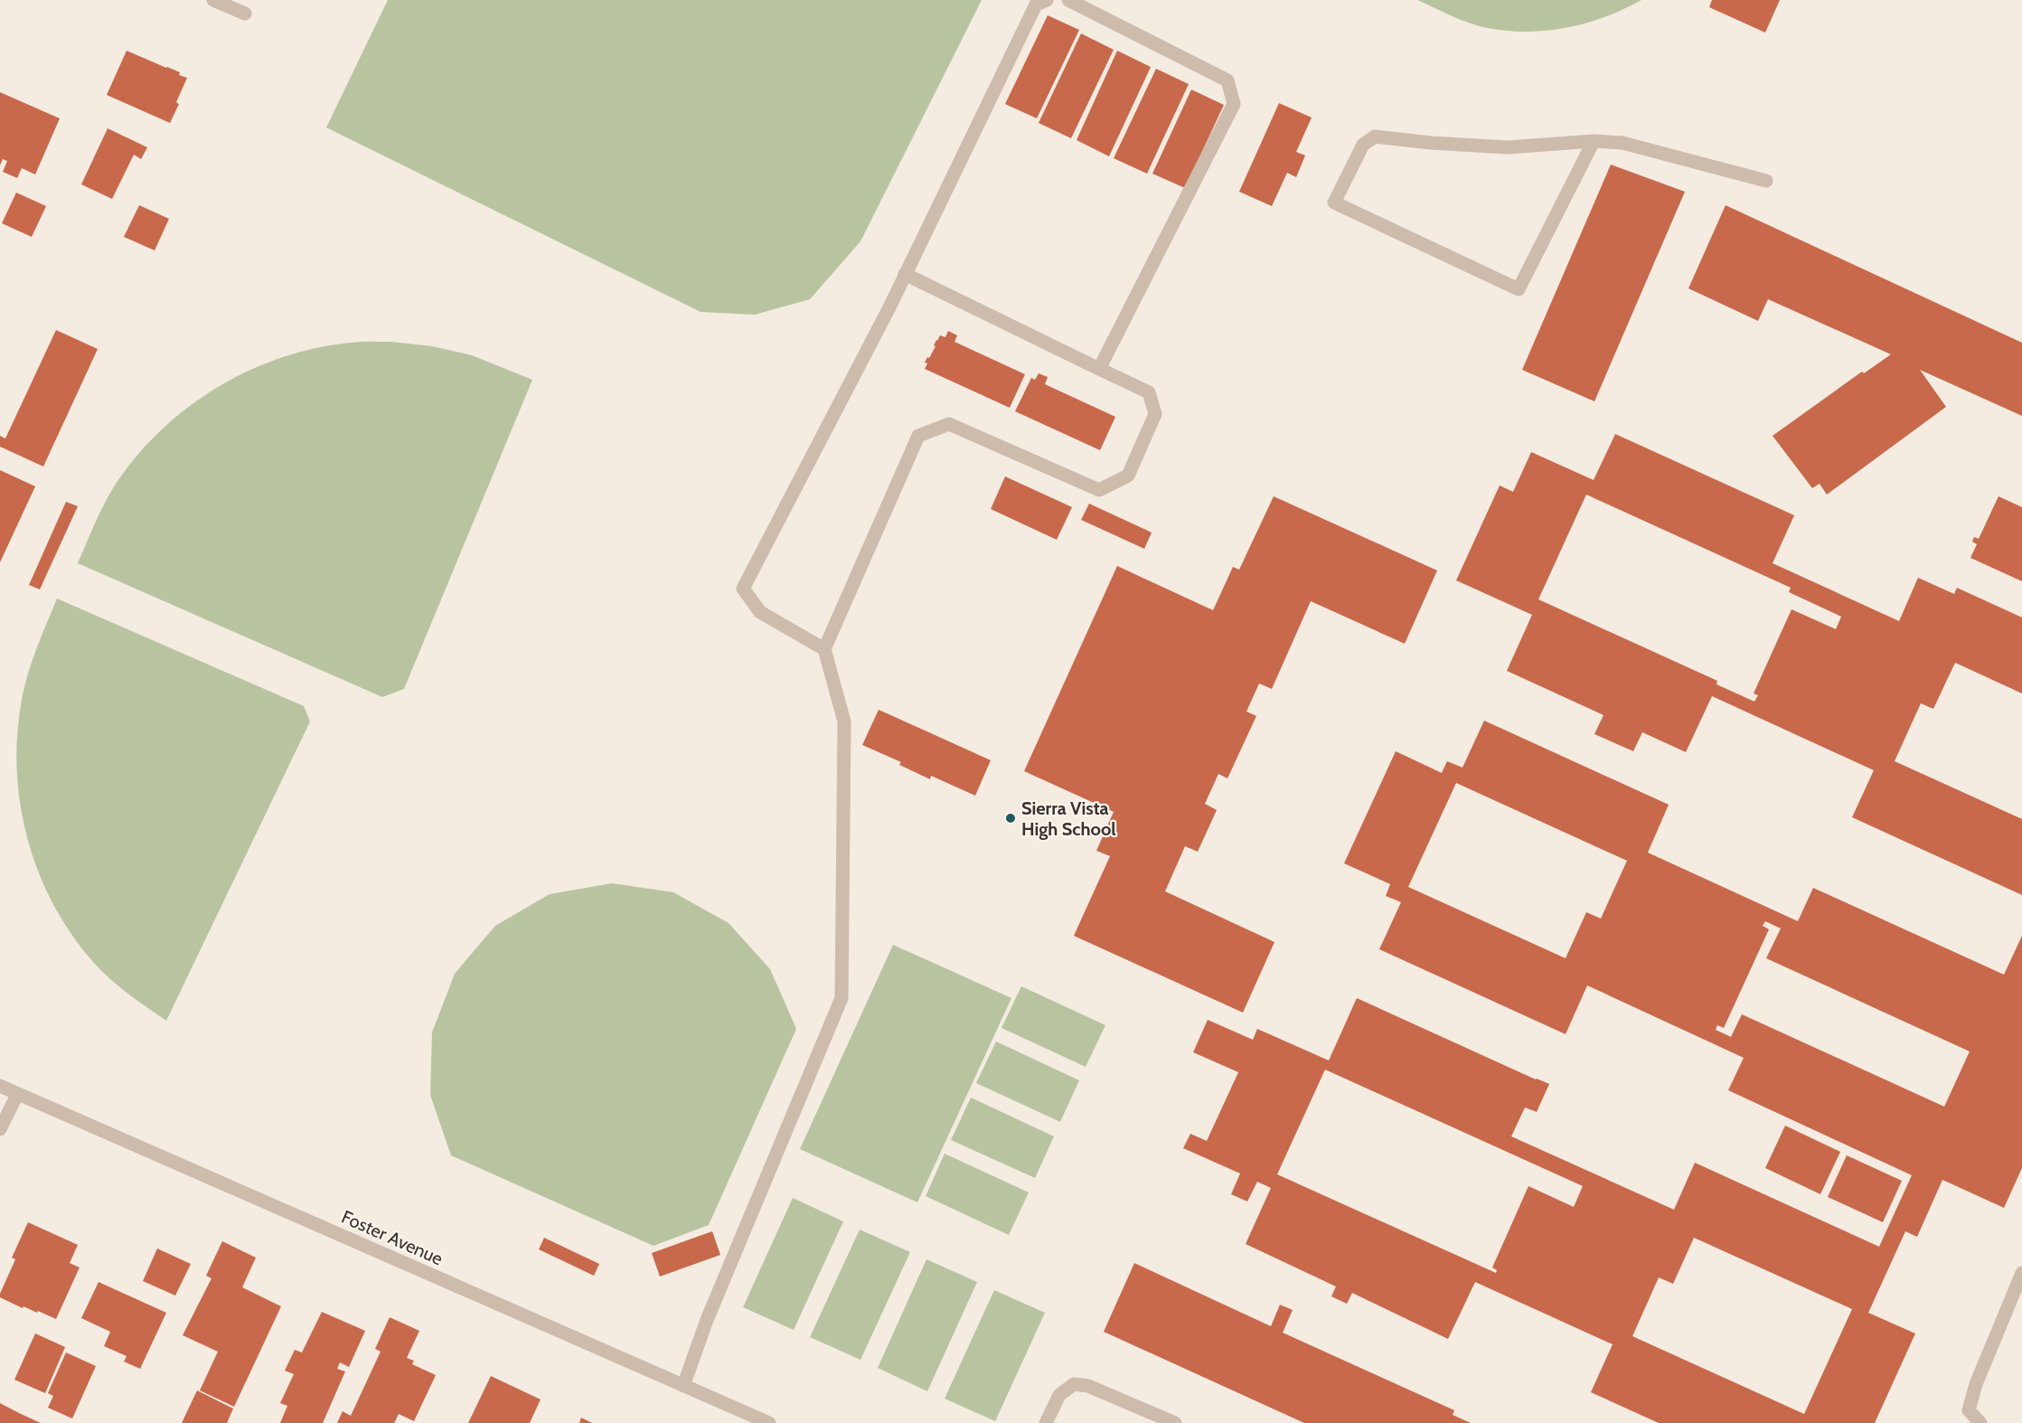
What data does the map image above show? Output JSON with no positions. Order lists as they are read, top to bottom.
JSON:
{
  "streets": {
    "street": ["Foster Avenue"]
  },
  "places": ["Sierra Vista High School"]
}
